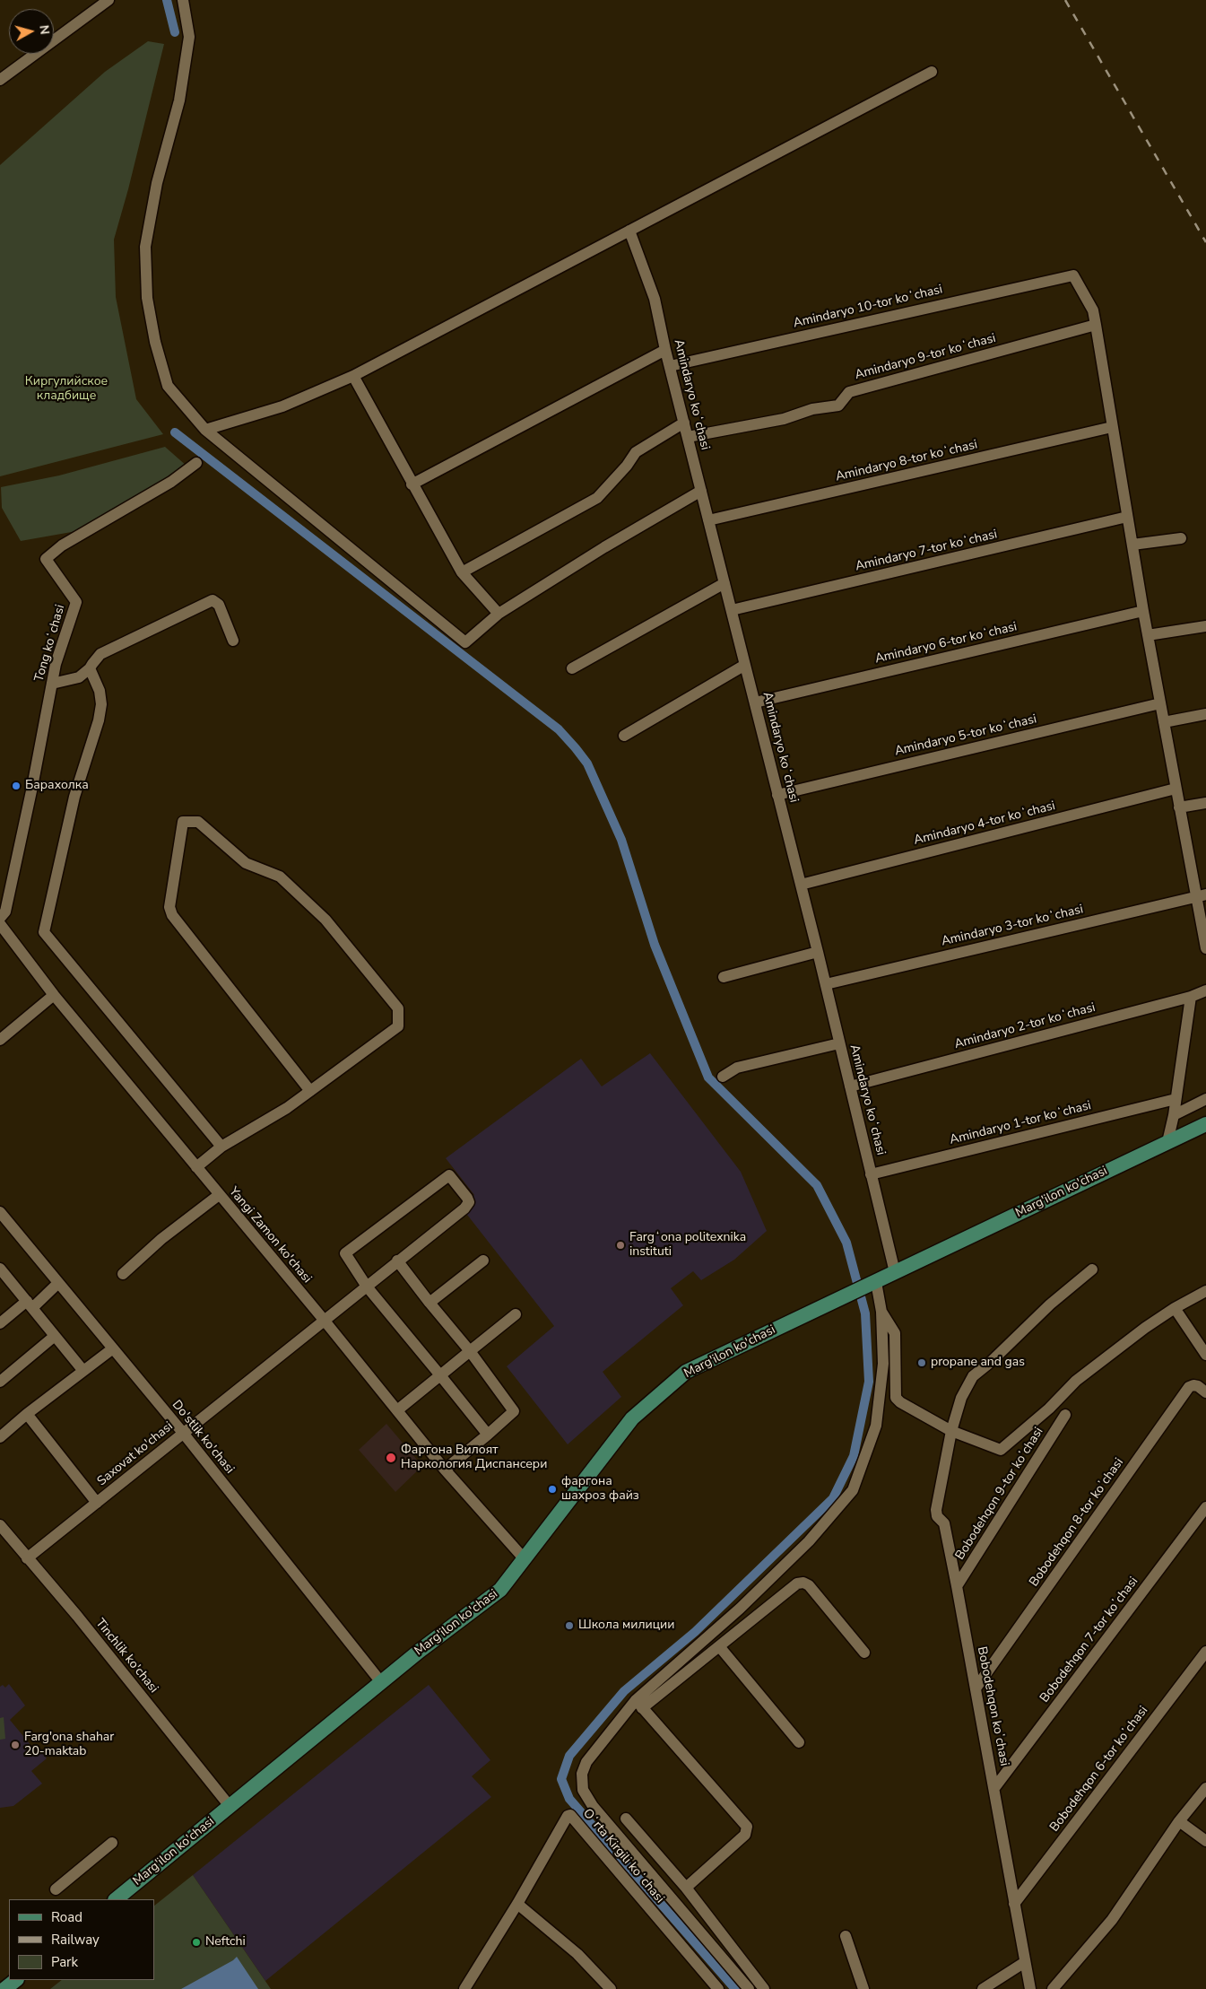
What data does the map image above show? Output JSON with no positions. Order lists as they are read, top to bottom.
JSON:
{
  "streets": {
    "main road": ["Marg'ilon ko'chasi"],
    "street": [
      "Amindaryo 10-tor koʻchasi",
      "Amindaryo 9-tor koʻchasi",
      "Amindaryo koʻchasi",
      "Amindaryo 8-tor koʻchasi",
      "Amindaryo 7-tor koʻchasi",
      "Tong koʻchasi",
      "Amindaryo 6-tor koʻchasi",
      "Amindaryo 5-tor koʻchasi",
      "Amindaryo 4-tor koʻchasi",
      "Amindaryo 3-tor koʻchasi",
      "Amindaryo 2-tor koʻchasi",
      "Amindaryo 1-tor koʻchasi",
      "Yangi Zamon ko'chasi",
      "Do'stlik ko'chasi",
      "Saxovat ko'chasi",
      "Bobodehqon 9-tor koʼchasi",
      "Bobodehqon 8-tor koʼchasi",
      "Bobodehqon 7-tor koʼchasi",
      "Tinchlik ko'chasi",
      "Bobodehqon koʼchasi",
      "Bobodehqon 6-tor koʼchasi",
      "Oʻrta Kirgili koʻchasi"
    ]
  },
  "crossings": [
    ["Amindaryo 10-tor koʻchasi", "Amindaryo 9-tor koʻchasi"],
    ["Amindaryo 10-tor koʻchasi", "Amindaryo koʻchasi"],
    ["Amindaryo 9-tor koʻchasi", "Amindaryo koʻchasi"],
    ["Amindaryo koʻchasi", "Amindaryo 8-tor koʻchasi"],
    ["Amindaryo koʻchasi", "Amindaryo 7-tor koʻchasi"],
    ["Amindaryo koʻchasi", "Amindaryo 6-tor koʻchasi"],
    ["Amindaryo koʻchasi", "Amindaryo 5-tor koʻchasi"],
    ["Amindaryo koʻchasi", "Amindaryo 4-tor koʻchasi"],
    ["Amindaryo koʻchasi", "Amindaryo 3-tor koʻchasi"],
    ["Amindaryo koʻchasi", "Amindaryo 2-tor koʻchasi"],
    ["Amindaryo koʻchasi", "Amindaryo 1-tor koʻchasi"],
    ["Amindaryo koʻchasi", "Marg'ilon ko'chasi"],
    ["Marg'ilon ko'chasi", "Yangi Zamon ko'chasi"],
    ["Marg'ilon ko'chasi", "Do'stlik ko'chasi"],
    ["Marg'ilon ko'chasi", "Tinchlik ko'chasi"],
    ["Yangi Zamon ko'chasi", "Saxovat ko'chasi"],
    ["Do'stlik ko'chasi", "Saxovat ko'chasi"],
    ["Saxovat ko'chasi", "Tinchlik ko'chasi"],
    ["Bobodehqon 9-tor koʼchasi", "Bobodehqon koʼchasi"],
    ["Bobodehqon 8-tor koʼchasi", "Bobodehqon koʼchasi"],
    ["Bobodehqon 7-tor koʼchasi", "Bobodehqon koʼchasi"],
    ["Bobodehqon koʼchasi", "Bobodehqon 6-tor koʼchasi"]
  ],
  "parks": ["Киргулийское кладбище"],
  "places": [
    "Барахолка",
    "Fargʻona politexnika instituti",
    "propane and gas",
    "Фаргона Вилоят Наркология Диспансери",
    "фаргона шахроз файз",
    "Школа милиции",
    "Farg'ona shahar 20-maktab",
    "Neftchi"
  ],
  "legend": ["Road", "Railway", "Park"],
  "north": "right"
}
